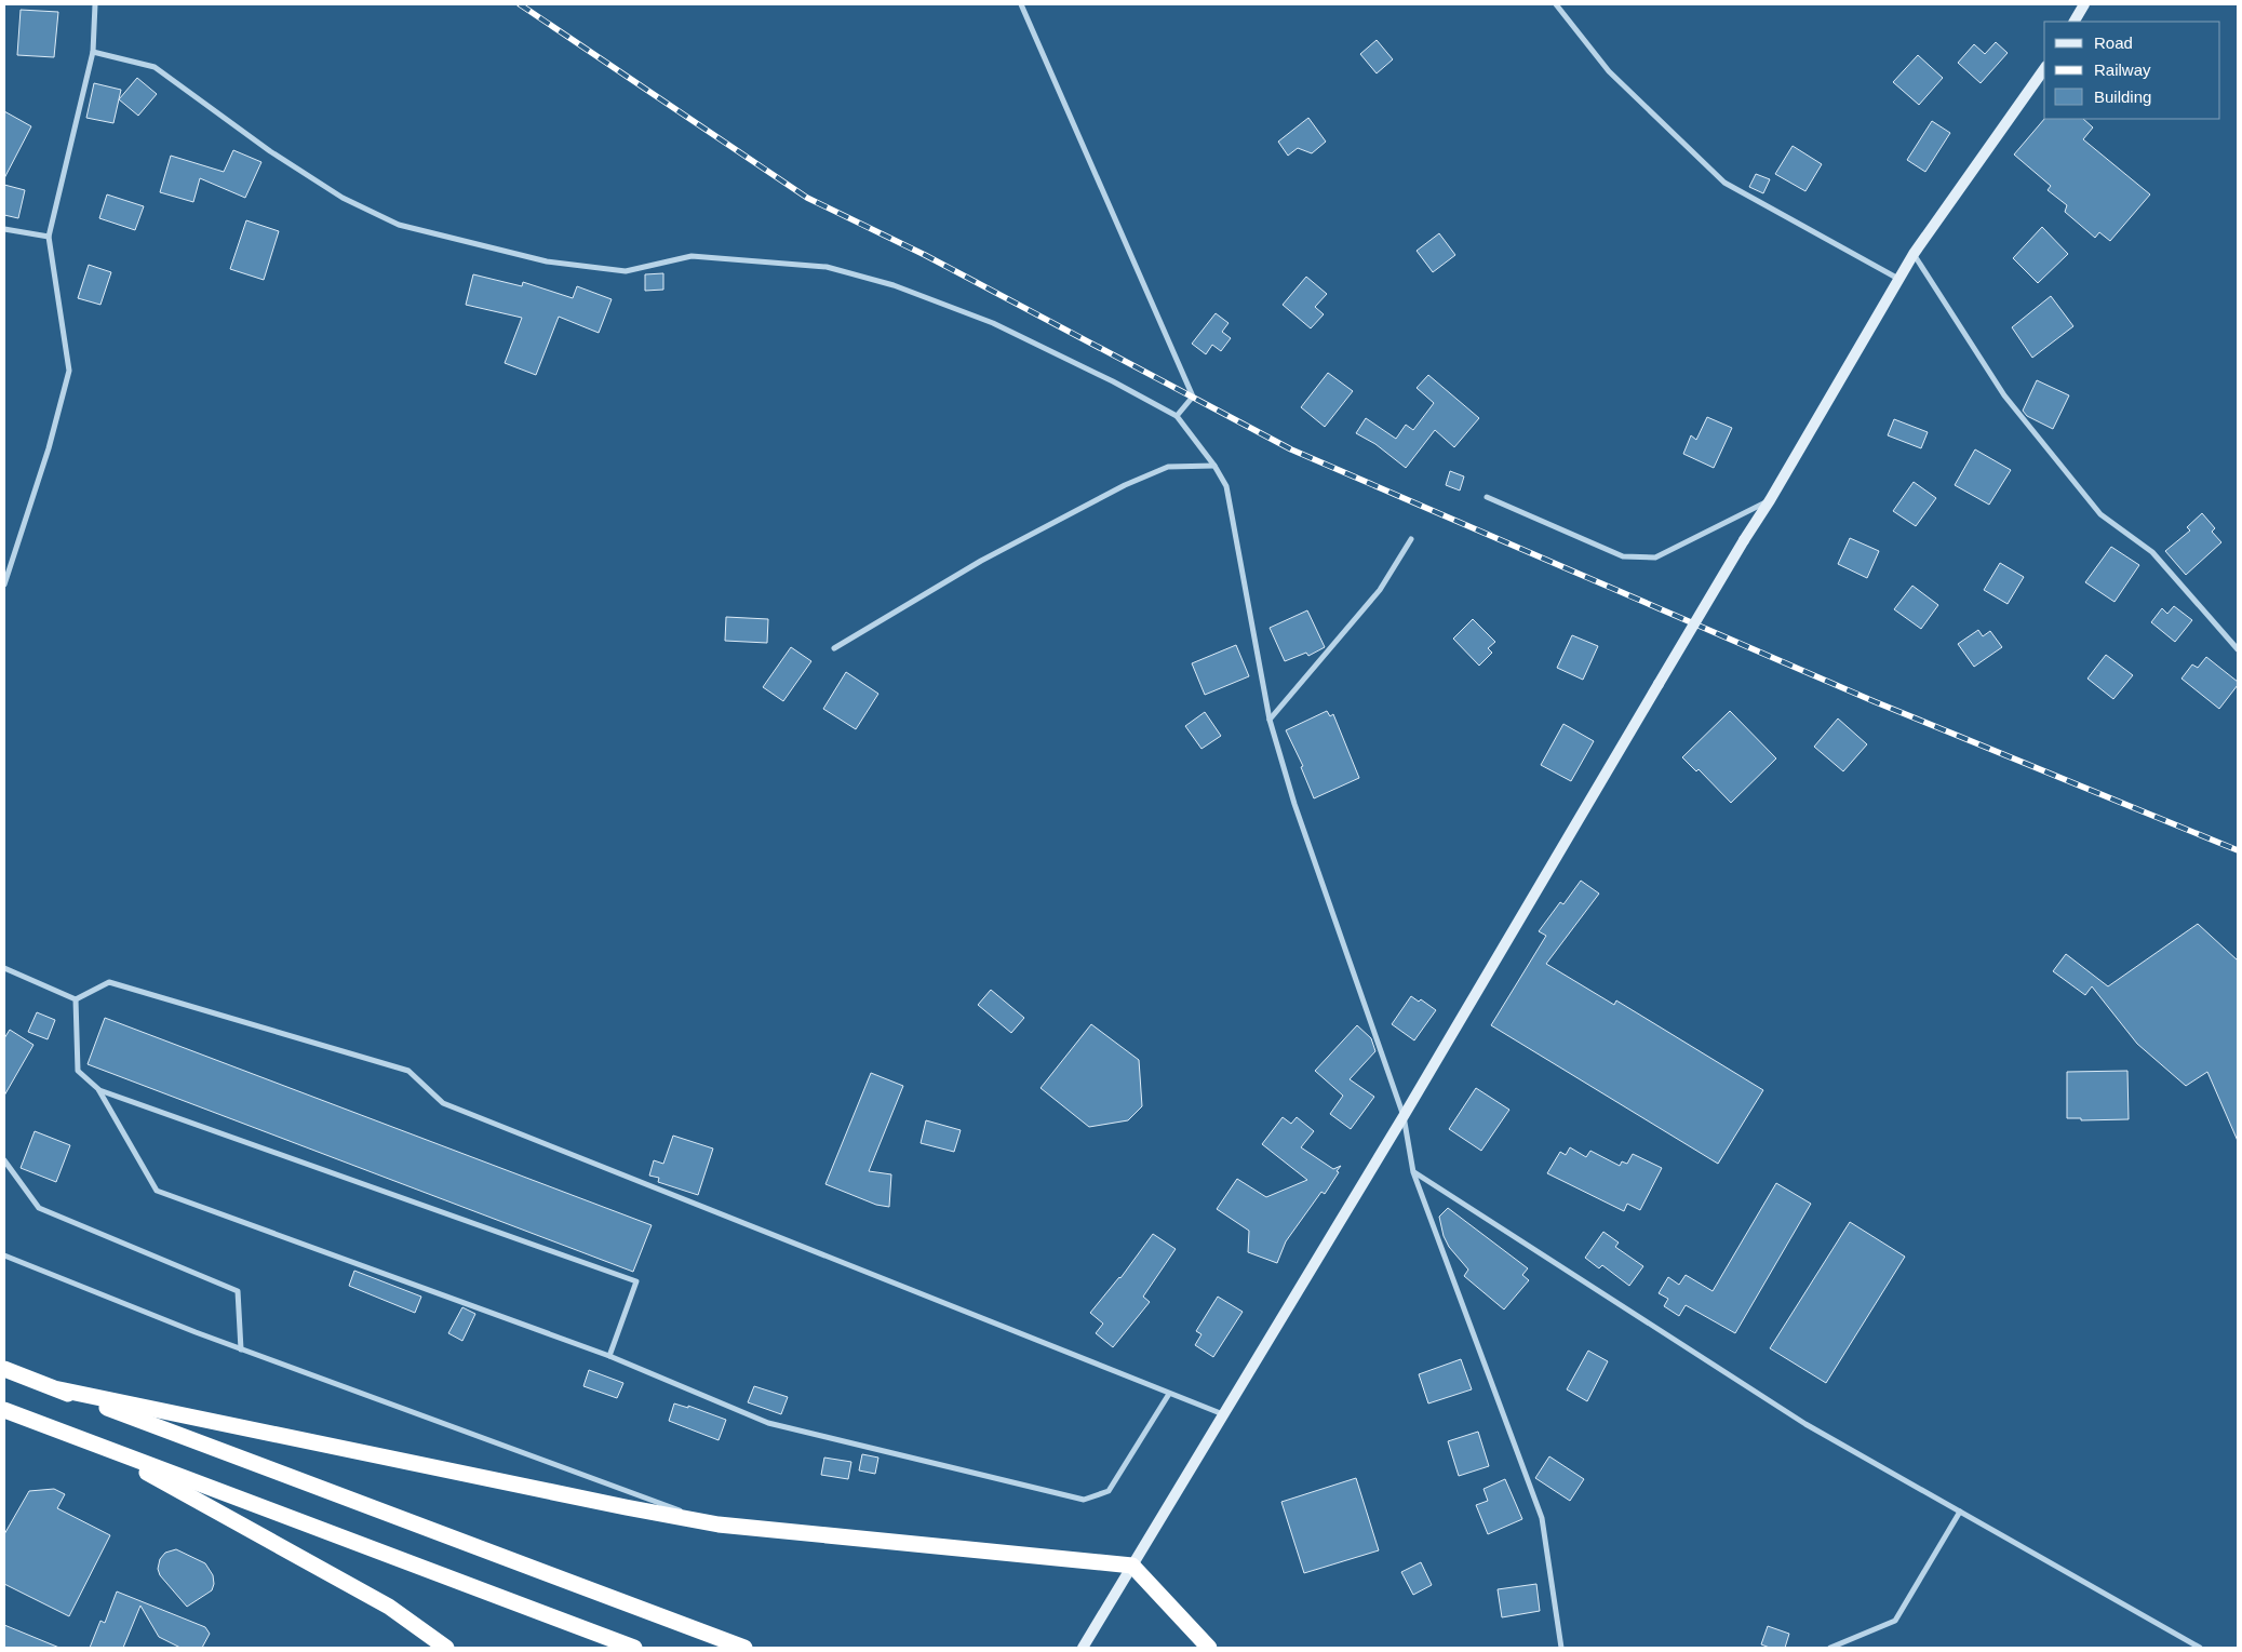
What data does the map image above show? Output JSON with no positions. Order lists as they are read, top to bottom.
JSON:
{
  "legend": ["Road", "Railway", "Building"]
}
